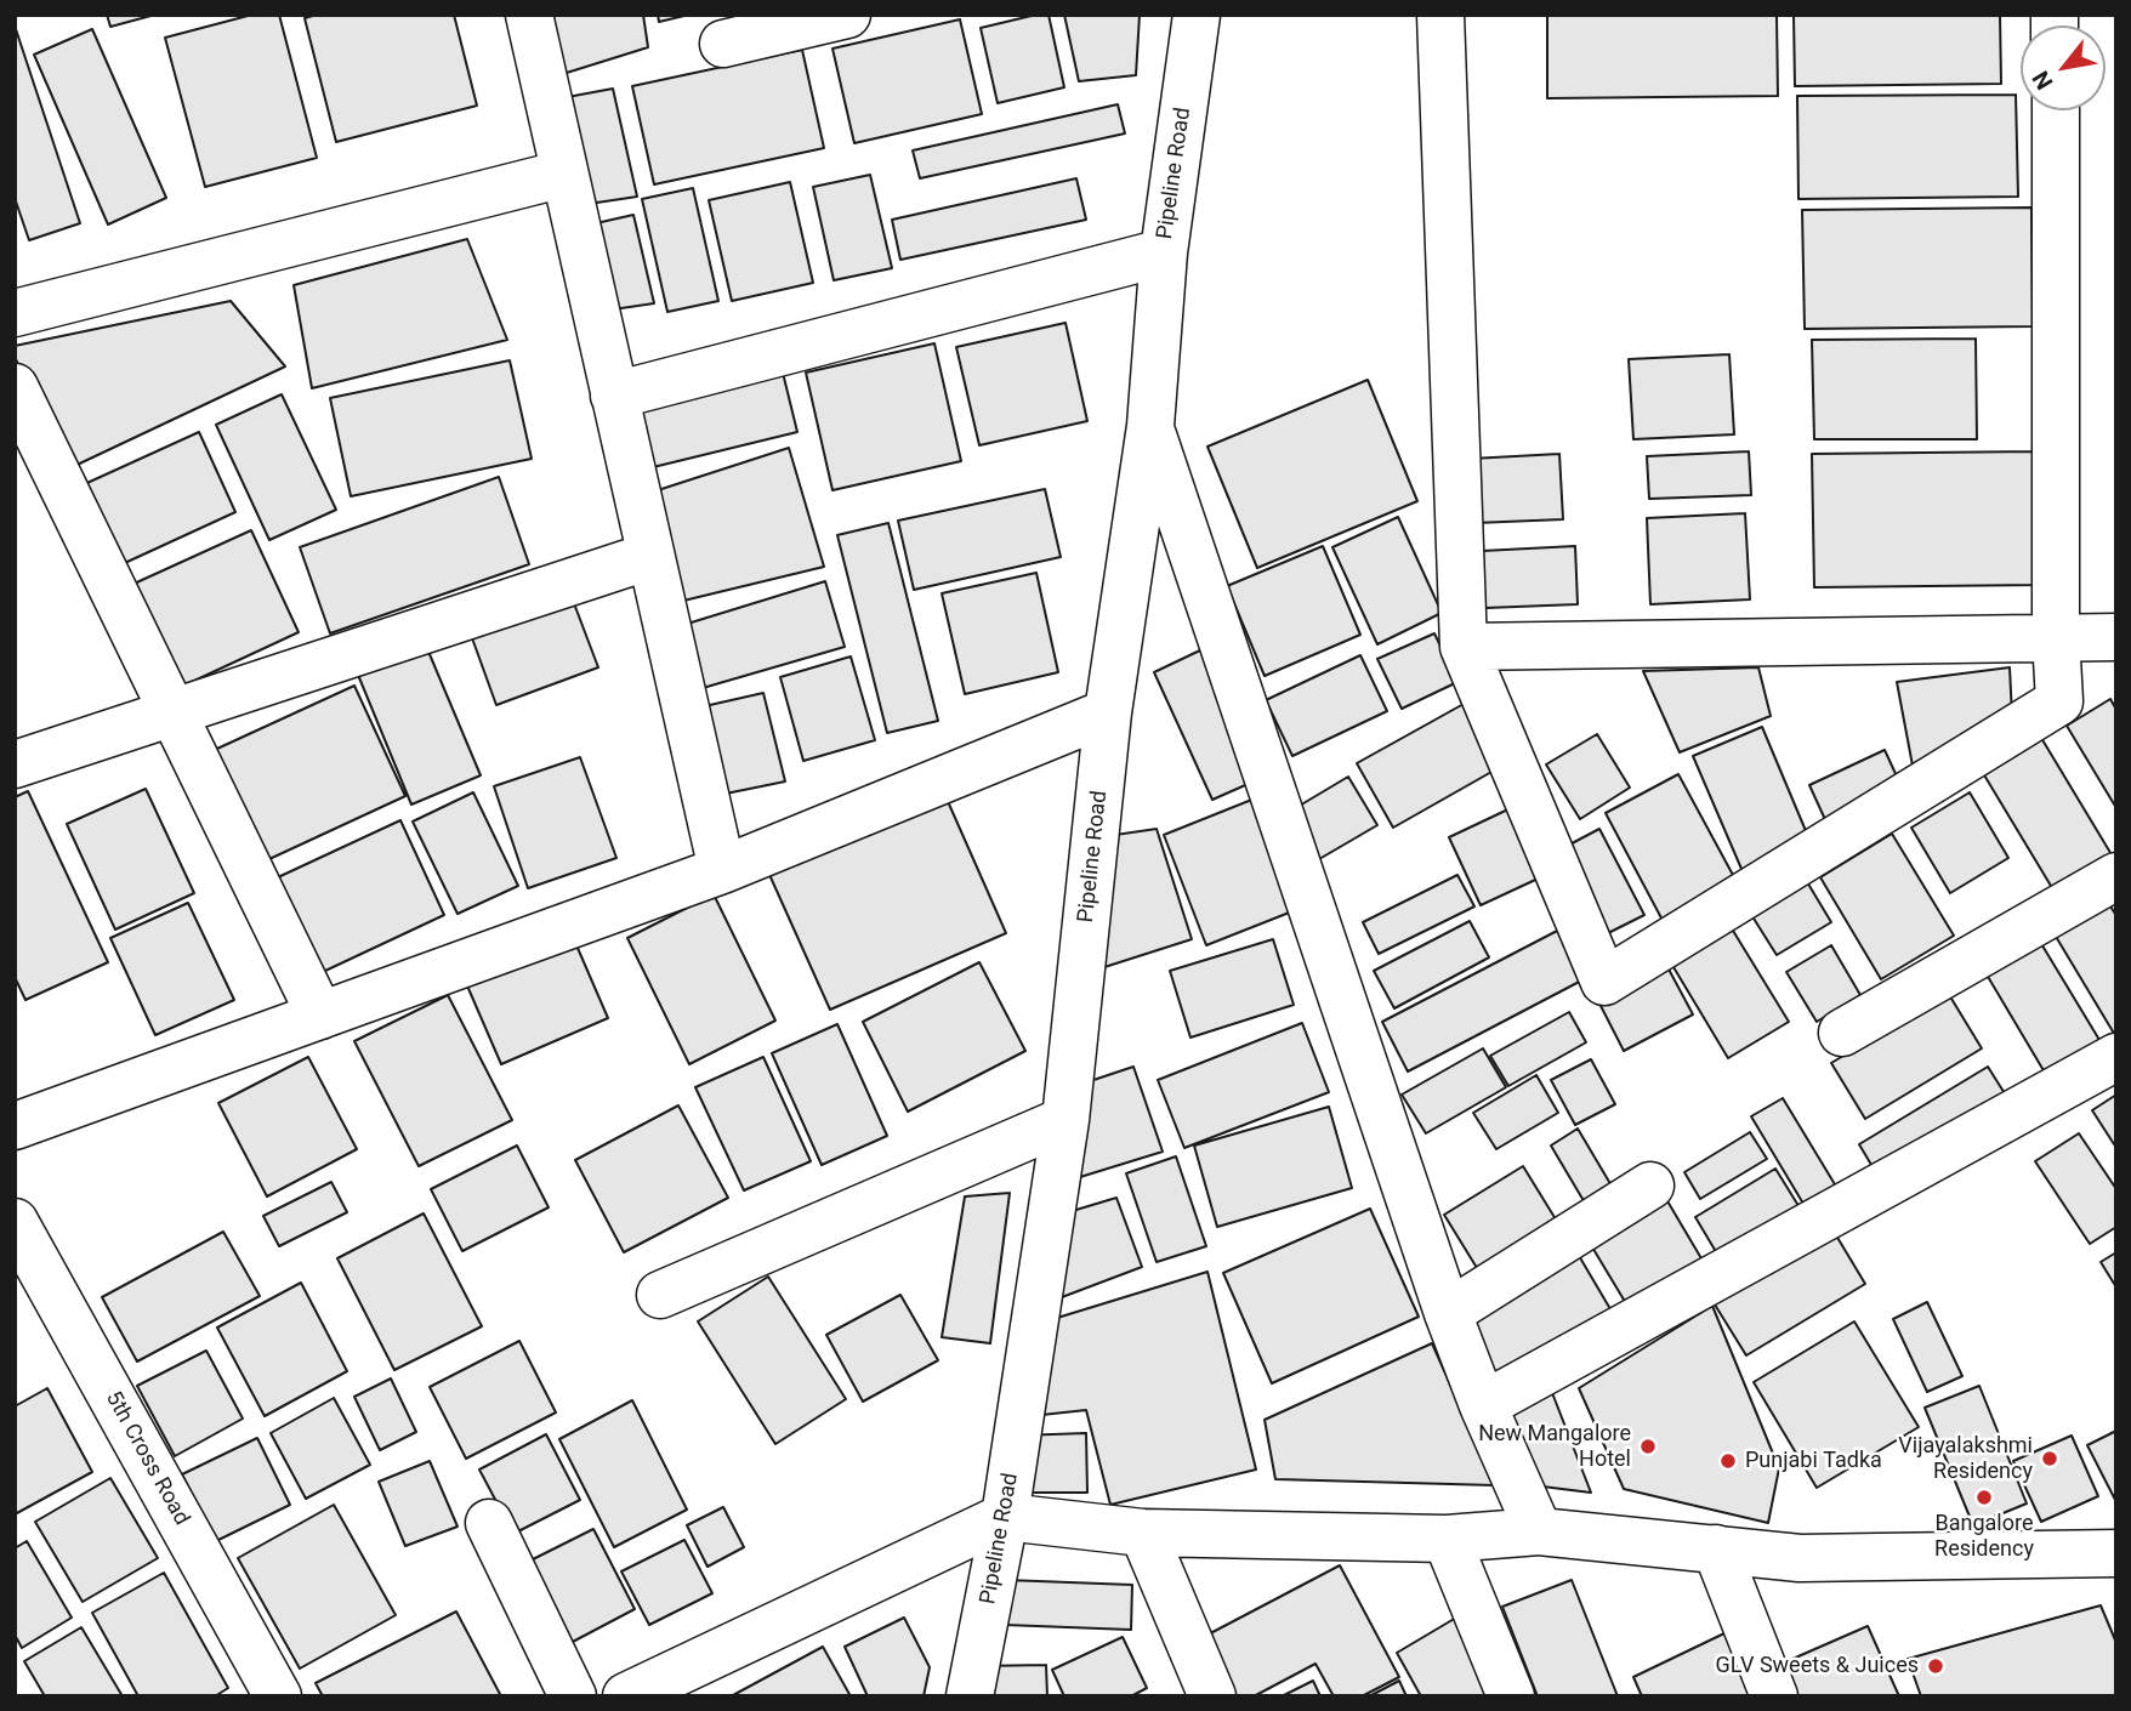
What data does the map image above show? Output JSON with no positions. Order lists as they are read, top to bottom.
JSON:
{
  "streets": {
    "street": ["Pipeline Road", "5th Cross Road"]
  },
  "places": [
    "New Mangalore Hotel",
    "Vijayalakshmi Residency",
    "Punjabi Tadka",
    "Bangalore Residency",
    "GLV Sweets & Juices"
  ],
  "north": "bottom left"
}
